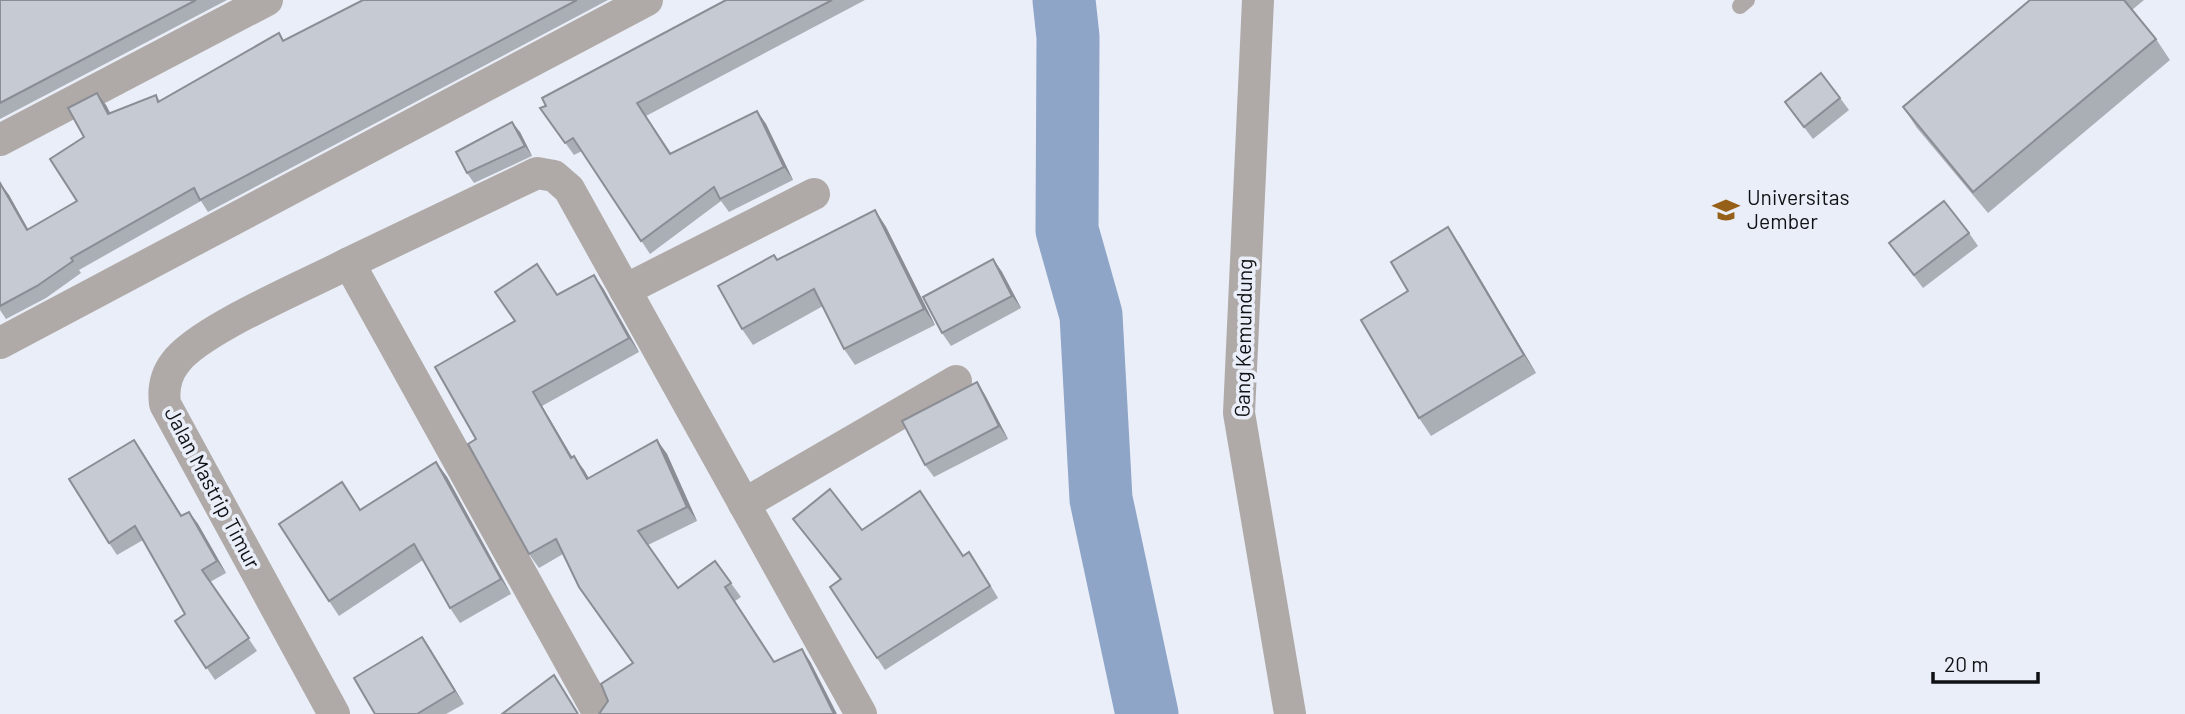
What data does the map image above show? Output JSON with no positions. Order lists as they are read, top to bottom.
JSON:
{
  "streets": {
    "street": ["Gang Kemundung", "Jalan Mastrip Timur"]
  },
  "places": {
    "school or university": ["Universitas Jember"]
  },
  "scale_bar": "20 m"
}
